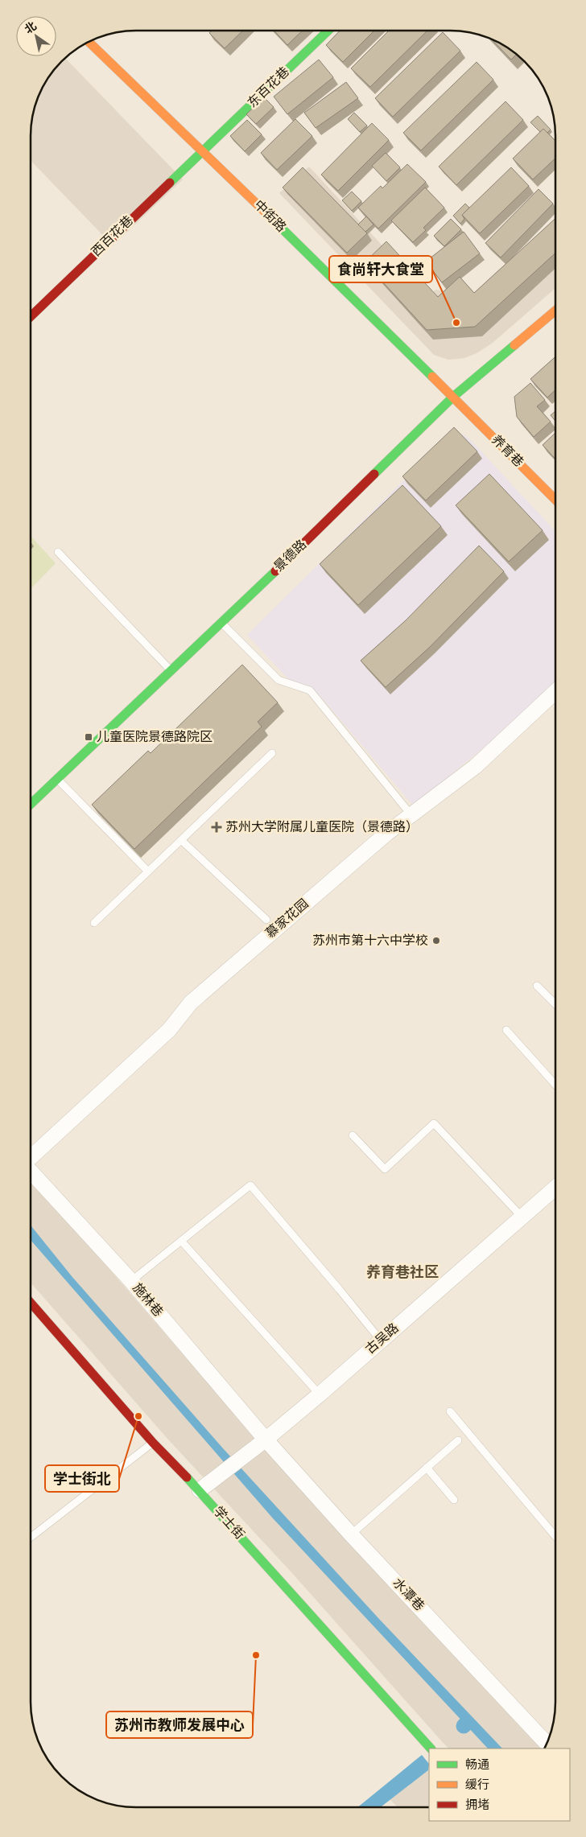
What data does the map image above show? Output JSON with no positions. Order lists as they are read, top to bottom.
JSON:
{
  "streets": {
    "main road": [
      "东百花巷",
      "中街路",
      "西百花巷",
      "养育巷",
      "景德路",
      "学士街"
    ],
    "street": [
      "慕家花园",
      "施林巷",
      "古吴路",
      "水潭巷"
    ]
  },
  "crossings": [
    ["东百花巷", "中街路"],
    ["东百花巷", "西百花巷"],
    ["中街路", "西百花巷"],
    ["中街路", "养育巷"],
    ["中街路", "景德路"],
    ["养育巷", "景德路"],
    ["施林巷", "古吴路"],
    ["施林巷", "水潭巷"],
    ["古吴路", "学士街"],
    ["古吴路", "水潭巷"]
  ],
  "districts": ["养育巷社区"],
  "places": {
    "other": [
      "食尚轩大食堂",
      "苏州市第十六中学校",
      "学士街北",
      "苏州市教师发展中心"
    ],
    "transit": ["儿童医院景德路院区"],
    "health": ["苏州大学附属儿童医院（景德路）"]
  },
  "legend": ["畅通", "缓行", "拥堵"],
  "north": "top left"
}
